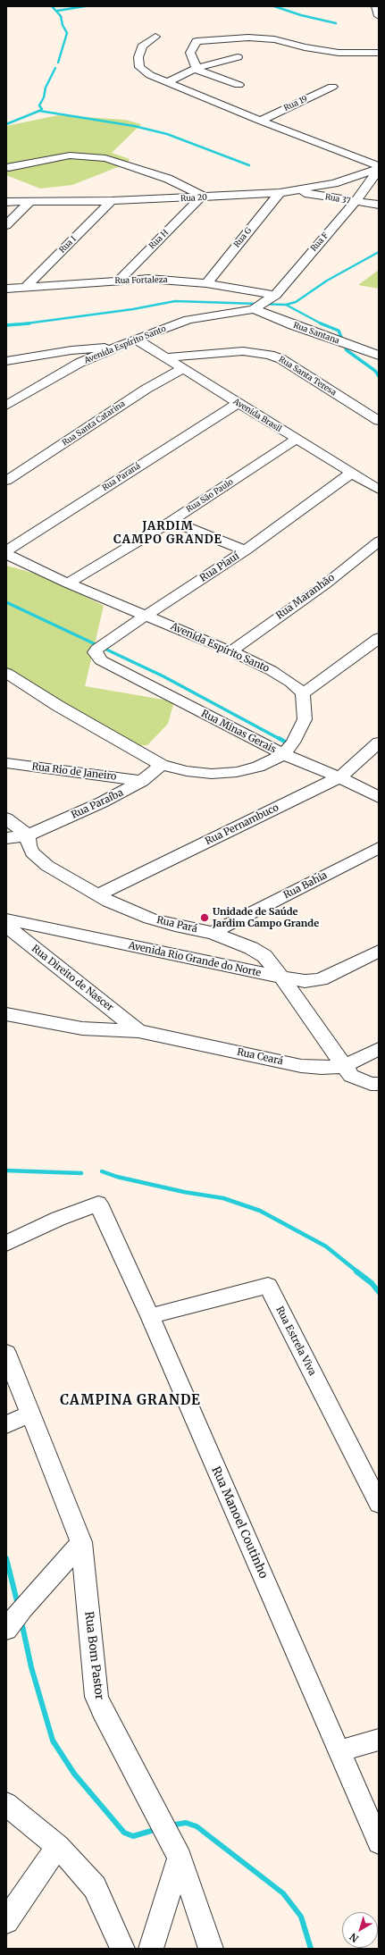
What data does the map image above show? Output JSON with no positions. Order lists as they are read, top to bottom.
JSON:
{
  "streets": {
    "street": [
      "Rua 19",
      "Rua 20",
      "Rua 37",
      "Rua G",
      "Rua H",
      "Rua F",
      "Rua I",
      "Rua Fortaleza",
      "Rua Santana",
      "Avenida Espírito Santo",
      "Rua Santa Teresa",
      "Avenida Brasil",
      "Rua Santa Catarina",
      "Rua Paraná",
      "Rua São Paulo",
      "Rua Piauí",
      "Rua Maranhão",
      "Rua Minas Gerais",
      "Rua Rio de Janeiro",
      "Rua Paraíba",
      "Rua Pernambuco",
      "Rua Bahia",
      "Rua Pará",
      "Avenida Rio Grande do Norte",
      "Rua Direito de Nascer",
      "Rua Ceará",
      "Rua Estrela Viva",
      "Rua Manoel Coutinho",
      "Rua Bom Pastor"
    ]
  },
  "crossings": [
    ["Rua 20", "Rua 37"],
    ["Rua 20", "Rua G"],
    ["Rua 20", "Rua H"],
    ["Rua 20", "Rua F"],
    ["Rua 20", "Rua I"],
    ["Rua 37", "Rua F"],
    ["Rua G", "Rua Fortaleza"],
    ["Rua H", "Rua Fortaleza"],
    ["Rua F", "Rua Fortaleza"],
    ["Rua F", "Rua Santana"],
    ["Rua F", "Avenida Espírito Santo"],
    ["Rua I", "Rua Fortaleza"],
    ["Rua Santana", "Avenida Espírito Santo"],
    ["Avenida Espírito Santo", "Avenida Brasil"],
    ["Avenida Espírito Santo", "Rua São Paulo"],
    ["Avenida Espírito Santo", "Rua Piauí"],
    ["Avenida Espírito Santo", "Rua Maranhão"],
    ["Rua Santa Teresa", "Avenida Brasil"],
    ["Avenida Brasil", "Rua Santa Catarina"],
    ["Avenida Brasil", "Rua Paraná"],
    ["Avenida Brasil", "Rua São Paulo"],
    ["Avenida Brasil", "Rua Piauí"],
    ["Rua Piauí", "Rua Minas Gerais"],
    ["Rua Minas Gerais", "Rua Pernambuco"],
    ["Rua Rio de Janeiro", "Rua Paraíba"],
    ["Rua Paraíba", "Rua Pará"],
    ["Rua Pernambuco", "Rua Pará"],
    ["Rua Bahia", "Rua Pará"],
    ["Rua Pará", "Avenida Rio Grande do Norte"],
    ["Rua Pará", "Rua Ceará"],
    ["Rua Direito de Nascer", "Rua Ceará"],
    ["Rua Estrela Viva", "Rua Manoel Coutinho"]
  ],
  "districts": ["JARDIM CAMPO GRANDE", "CAMPINA GRANDE"],
  "places": ["Unidade de Saúde Jardim Campo Grande"],
  "north": "bottom left"
}
